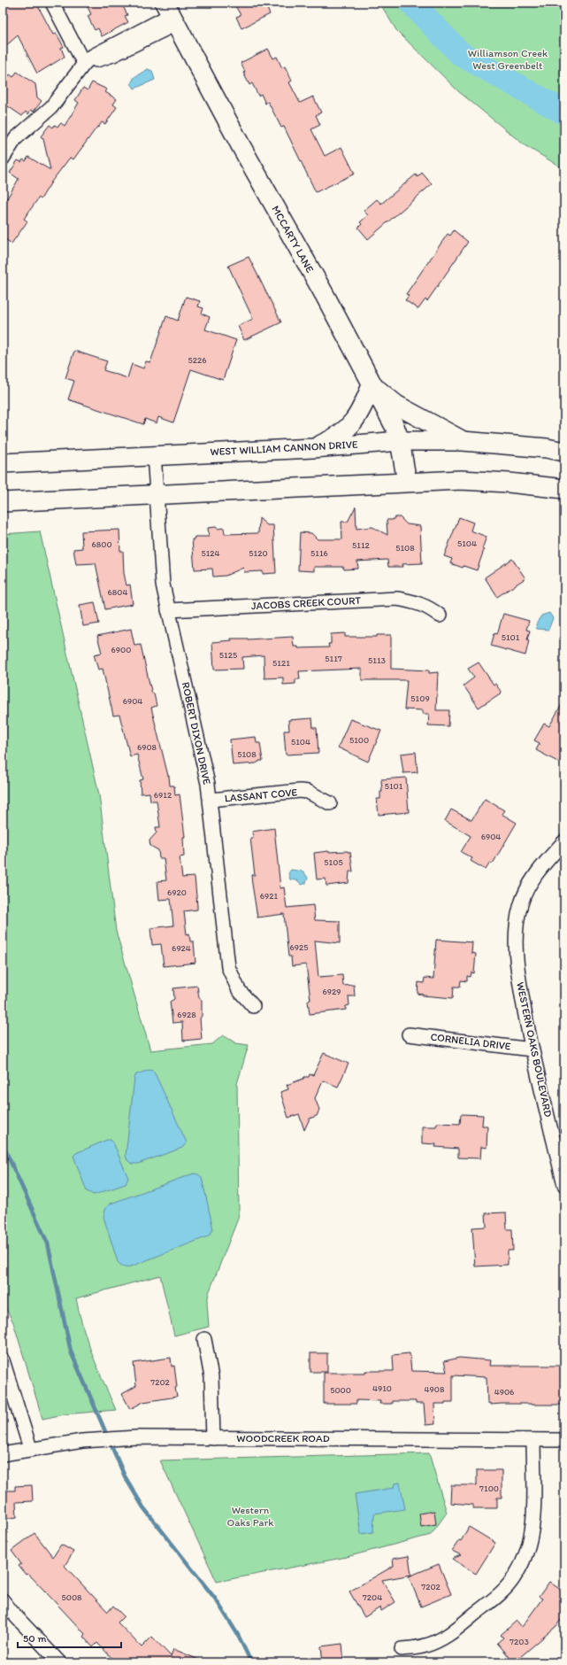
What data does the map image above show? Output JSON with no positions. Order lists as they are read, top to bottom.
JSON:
{
  "streets": {
    "main road": ["MCCARTY LANE", "WEST WILLIAM CANNON DRIVE"],
    "street": [
      "JACOBS CREEK COURT",
      "ROBERT DIXON DRIVE",
      "LASSANT COVE",
      "CORNELIA DRIVE",
      "WESTERN OAKS BOULEVARD",
      "WOODCREEK ROAD"
    ]
  },
  "crossings": [
    ["MCCARTY LANE", "WEST WILLIAM CANNON DRIVE"],
    ["WEST WILLIAM CANNON DRIVE", "ROBERT DIXON DRIVE"],
    ["JACOBS CREEK COURT", "ROBERT DIXON DRIVE"],
    ["ROBERT DIXON DRIVE", "LASSANT COVE"],
    ["CORNELIA DRIVE", "WESTERN OAKS BOULEVARD"]
  ],
  "parks": ["Williamson Creek West Greenbelt", "Western Oaks Park"],
  "house_numbers": [
    "5226",
    "5104",
    "6800",
    "5112",
    "5108",
    "5124",
    "5120",
    "5116",
    "6804",
    "5101",
    "6900",
    "5125",
    "5117",
    "5113",
    "5121",
    "5109",
    "6904",
    "5100",
    "5104",
    "6908",
    "5108",
    "5101",
    "6912",
    "6904",
    "5105",
    "6920",
    "6921",
    "6925",
    "6924",
    "6929",
    "6928",
    "7202",
    "4910",
    "4908",
    "5000",
    "4906",
    "7100",
    "7202",
    "5008",
    "7204",
    "7203"
  ],
  "scale_bar": "50 m"
}
